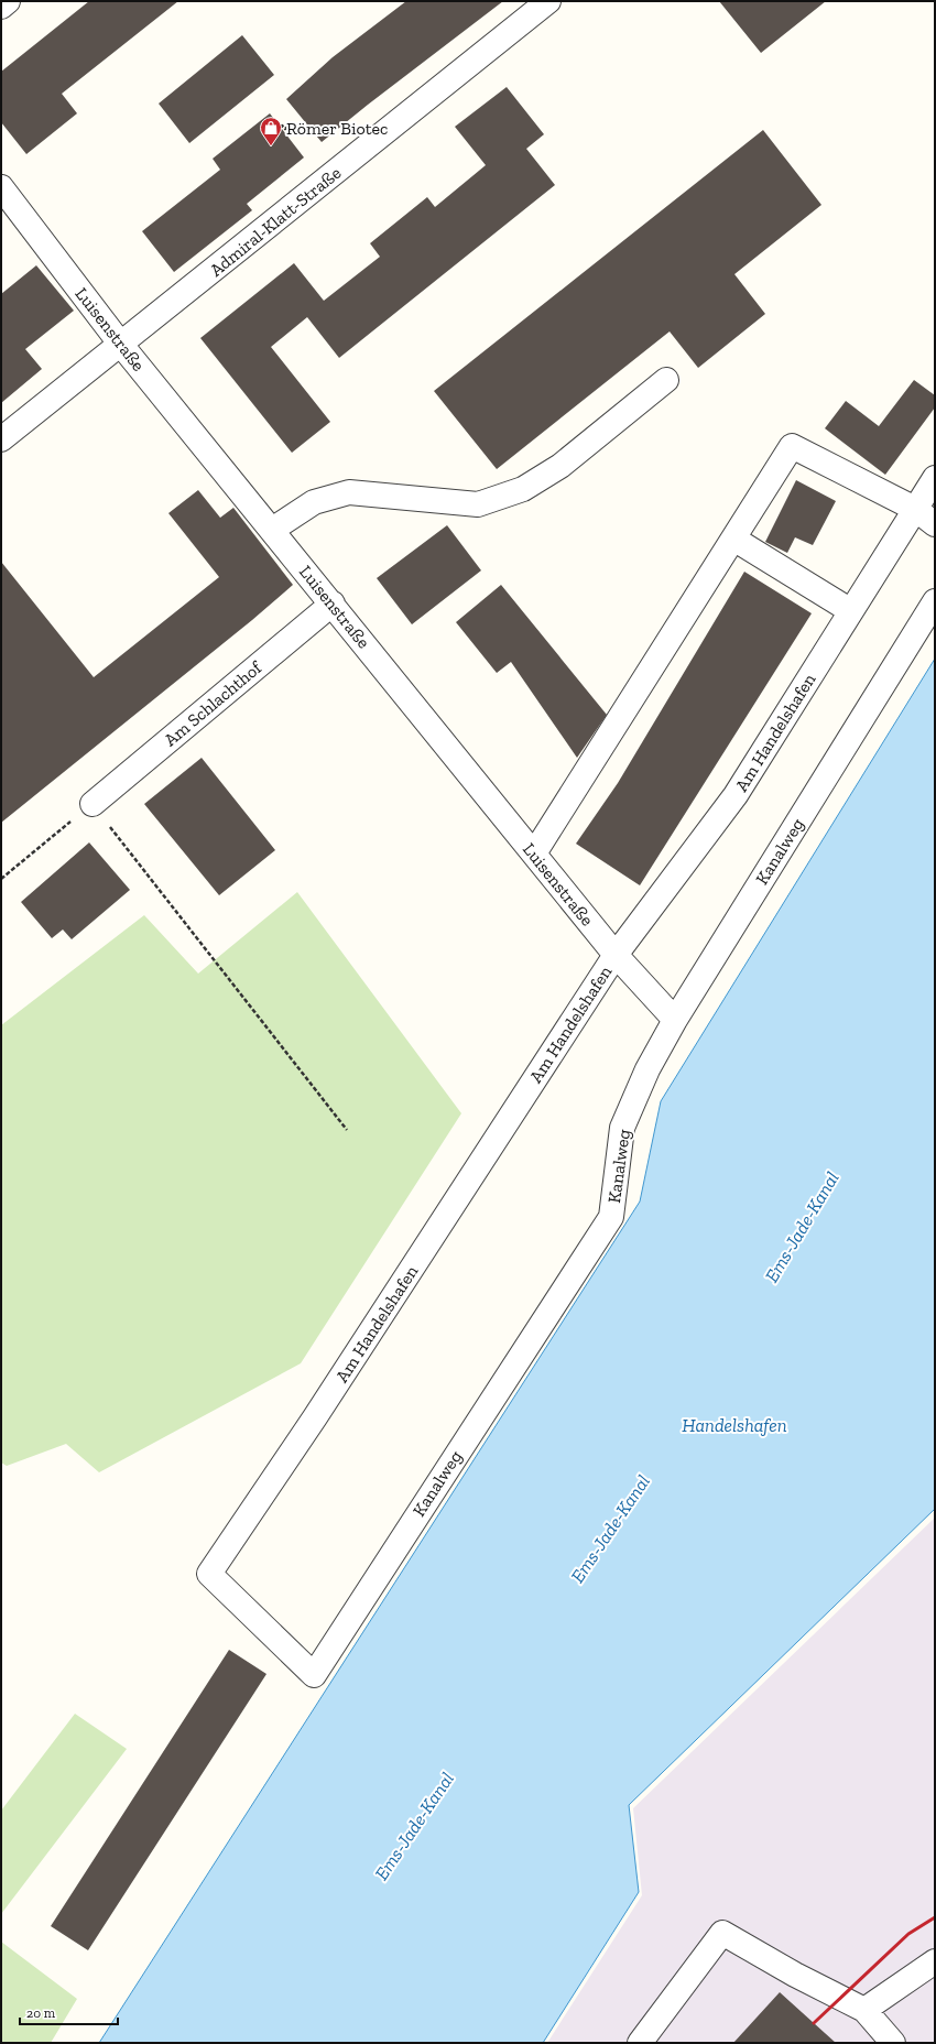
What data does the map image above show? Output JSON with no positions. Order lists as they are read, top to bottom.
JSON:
{
  "streets": {
    "street": [
      "Admiral-Klatt-Straße",
      "Luisenstraße",
      "Am Schlachthof",
      "Am Handelshafen",
      "Kanalweg"
    ]
  },
  "crossings": [
    ["Admiral-Klatt-Straße", "Luisenstraße"],
    ["Luisenstraße", "Am Schlachthof"],
    ["Luisenstraße", "Am Handelshafen"],
    ["Luisenstraße", "Kanalweg"],
    ["Am Handelshafen", "Kanalweg"]
  ],
  "water": ["Ems-Jade-Kanal", "Handelshafen"],
  "places": {
    "shop": ["Römer Biotec"]
  },
  "scale_bar": "20 m"
}
